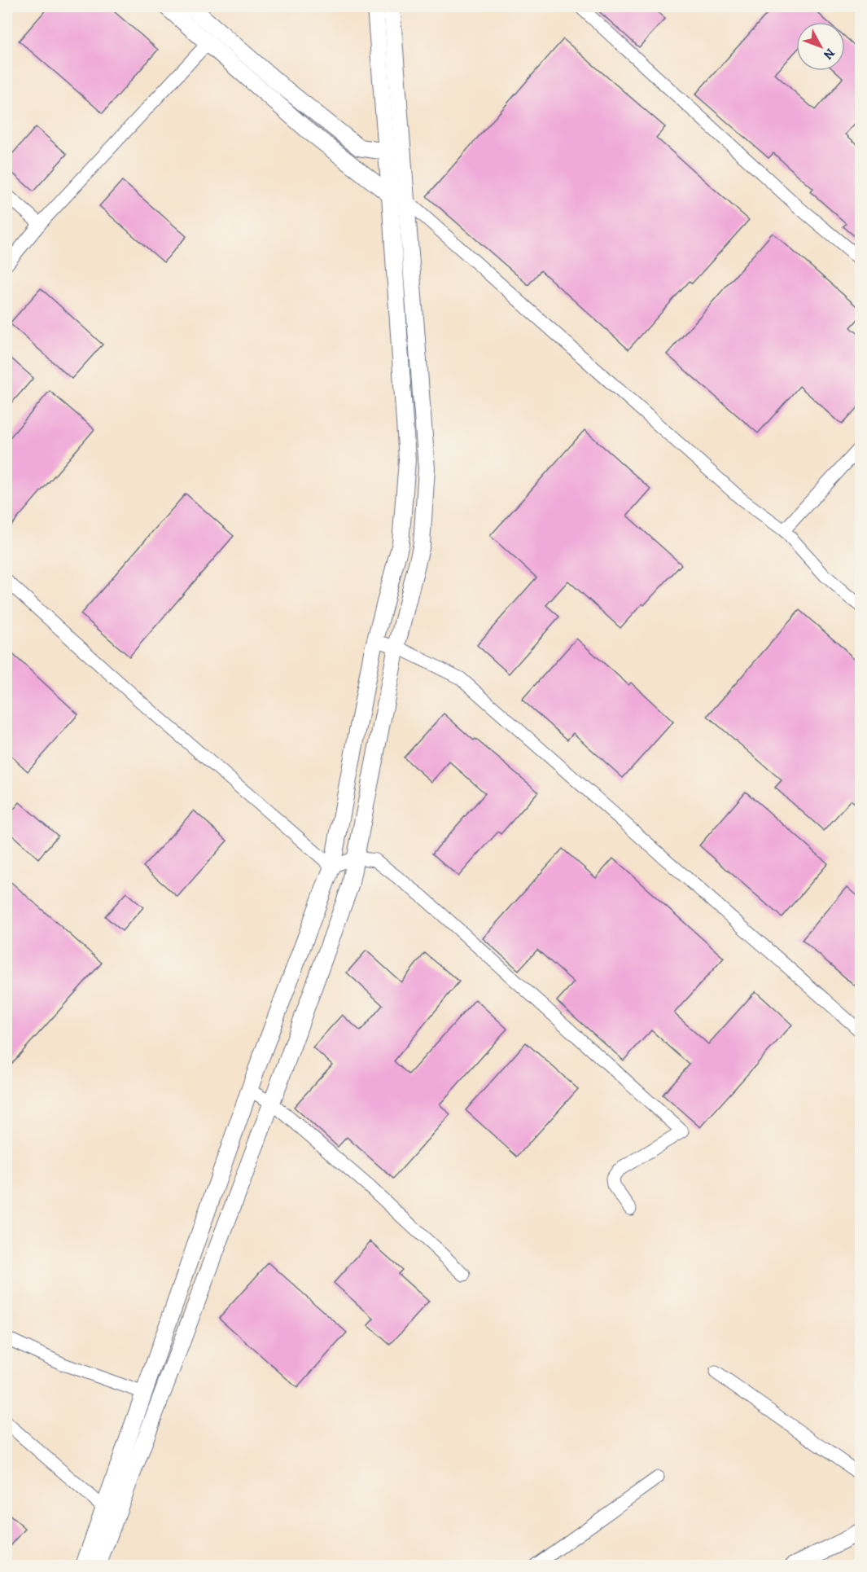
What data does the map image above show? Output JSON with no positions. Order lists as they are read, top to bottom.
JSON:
{
  "north": "bottom right"
}
